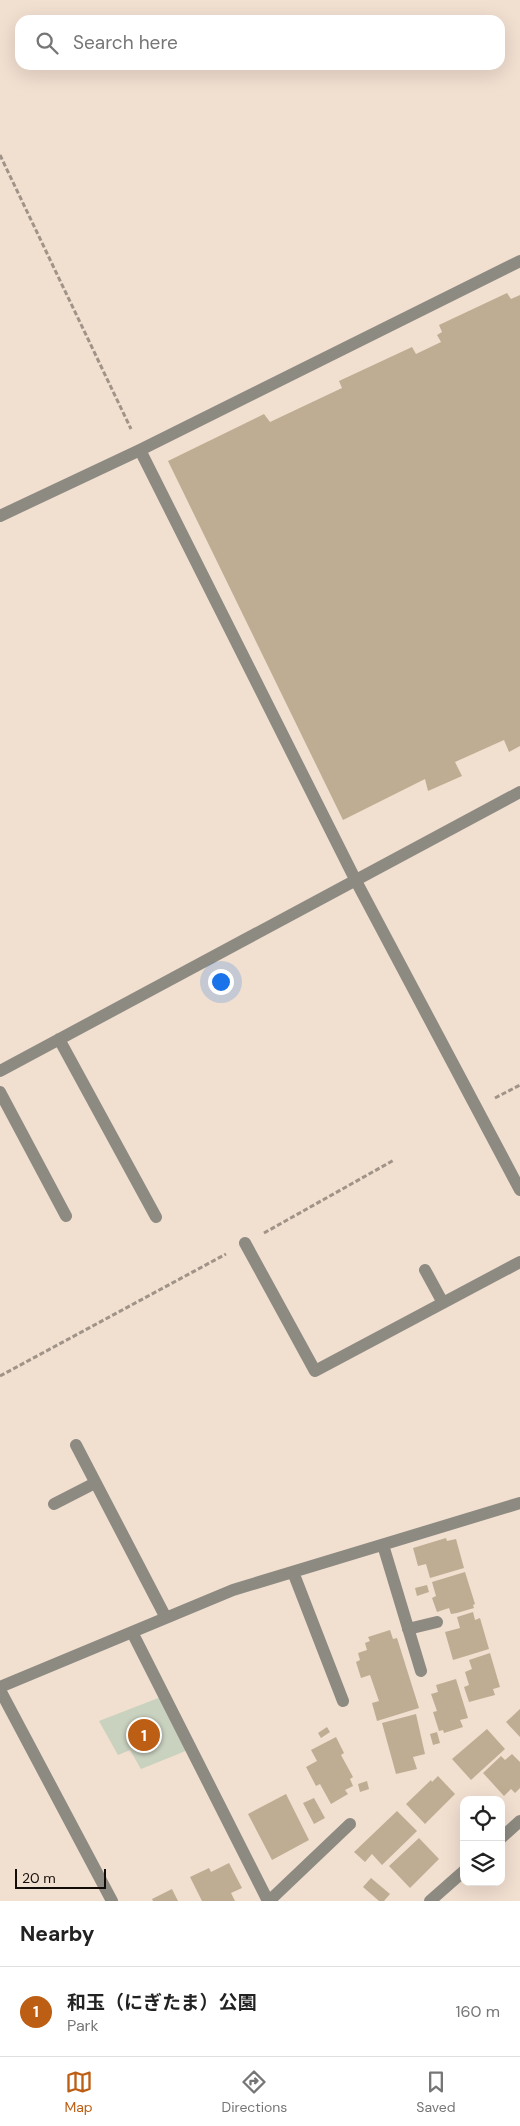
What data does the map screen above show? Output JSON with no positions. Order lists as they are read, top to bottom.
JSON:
{
  "scale_bar": "20 m",
  "page": {
    "search": "Search here",
    "pins": "1",
    "scale": "20 m",
    "heading": "Nearby",
    "list": [
      {
        "mark": "1",
        "name": "和玉（にぎたま）公園",
        "note": "Park",
        "value": "160 m"
      }
    ],
    "nav": ["Map", "Directions", "Saved"]
  }
}
